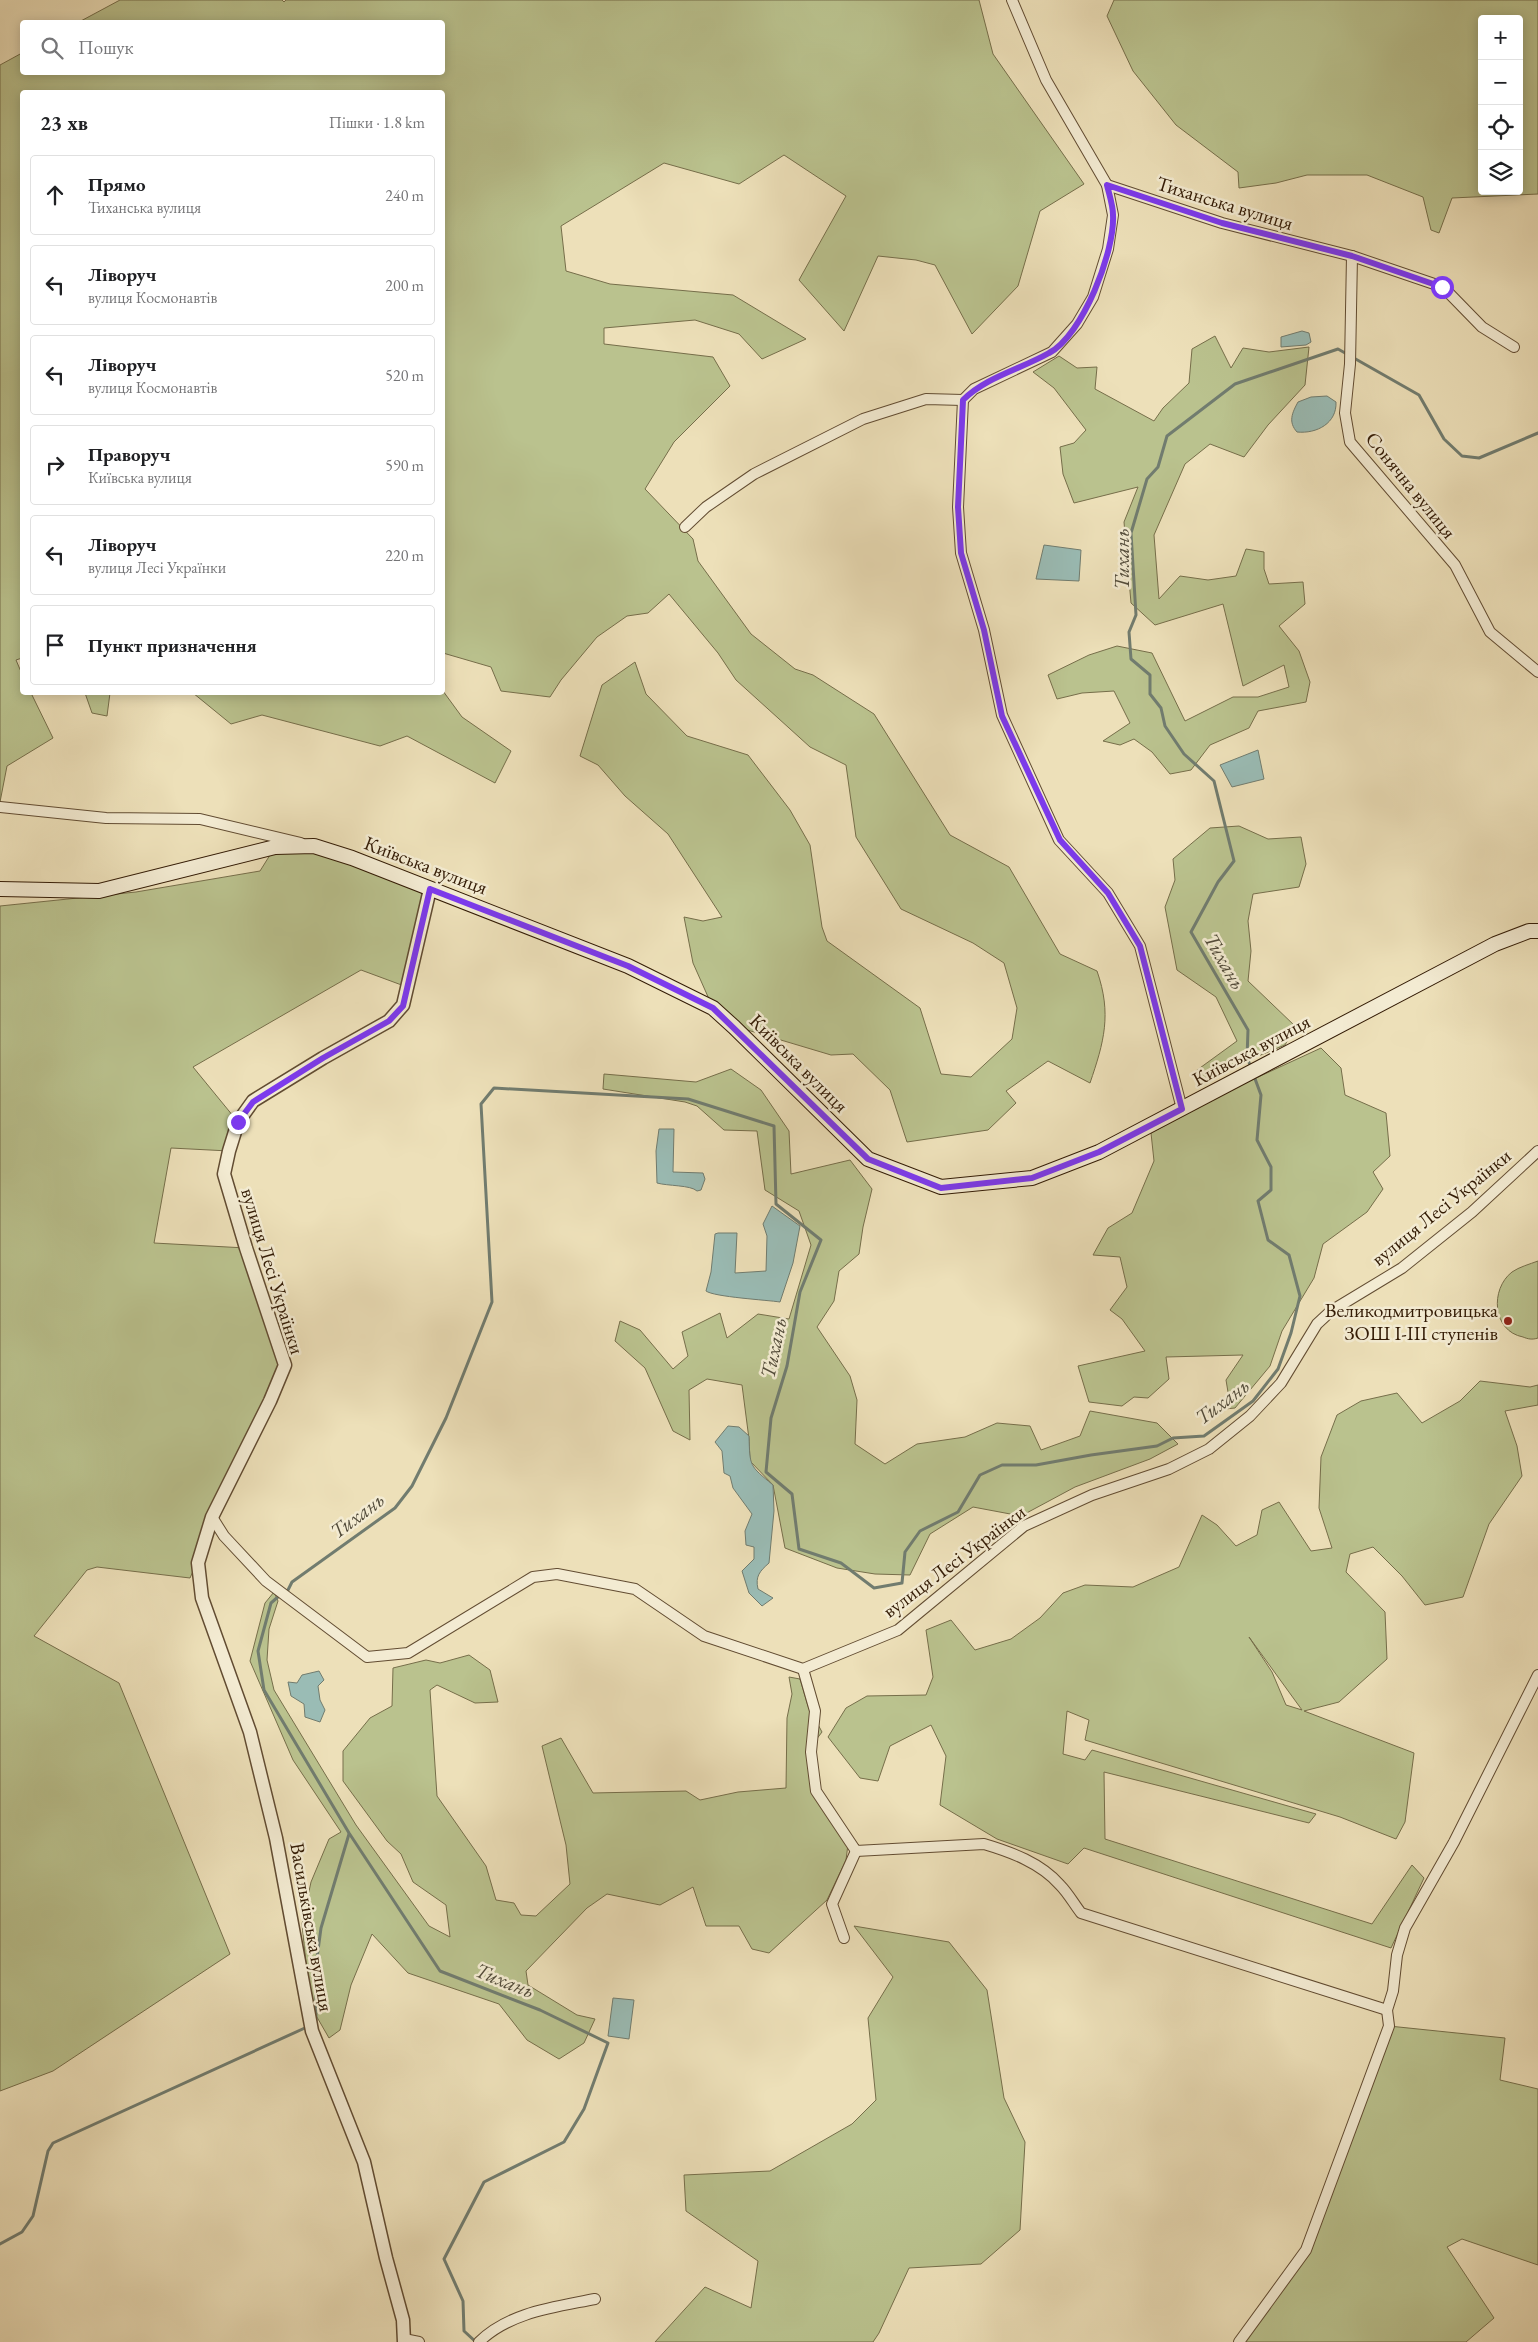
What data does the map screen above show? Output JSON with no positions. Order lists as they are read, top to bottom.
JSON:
{
  "streets": {
    "main road": ["Київська вулиця"],
    "street": [
      "Тиханська вулиця",
      "Сонячна вулиця",
      "вулиця Лесі Українки",
      "Васильківська вулиця"
    ]
  },
  "crossings": [
    ["Тиханська вулиця", "Сонячна вулиця"],
    ["Київська вулиця", "вулиця Лесі Українки"],
    ["вулиця Лесі Українки", "Васильківська вулиця"]
  ],
  "water": ["Тихань"],
  "places": ["Великодмитровицька ЗОШ І-ІІІ ступенів"],
  "page": {
    "map_buttons": ["+", "−"],
    "search": "Пошук",
    "heading": ["23 хв", "Пішки · 1.8 km"],
    "list": [
      ["Прямо", "Тиханська вулиця", "240 m"],
      ["Ліворуч", "вулиця Космонавтів", "200 m"],
      ["Ліворуч", "вулиця Космонавтів", "520 m"],
      ["Праворуч", "Київська вулиця", "590 m"],
      ["Ліворуч", "вулиця Лесі Українки", "220 m"],
      "Пункт призначення"
    ]
  }
}
